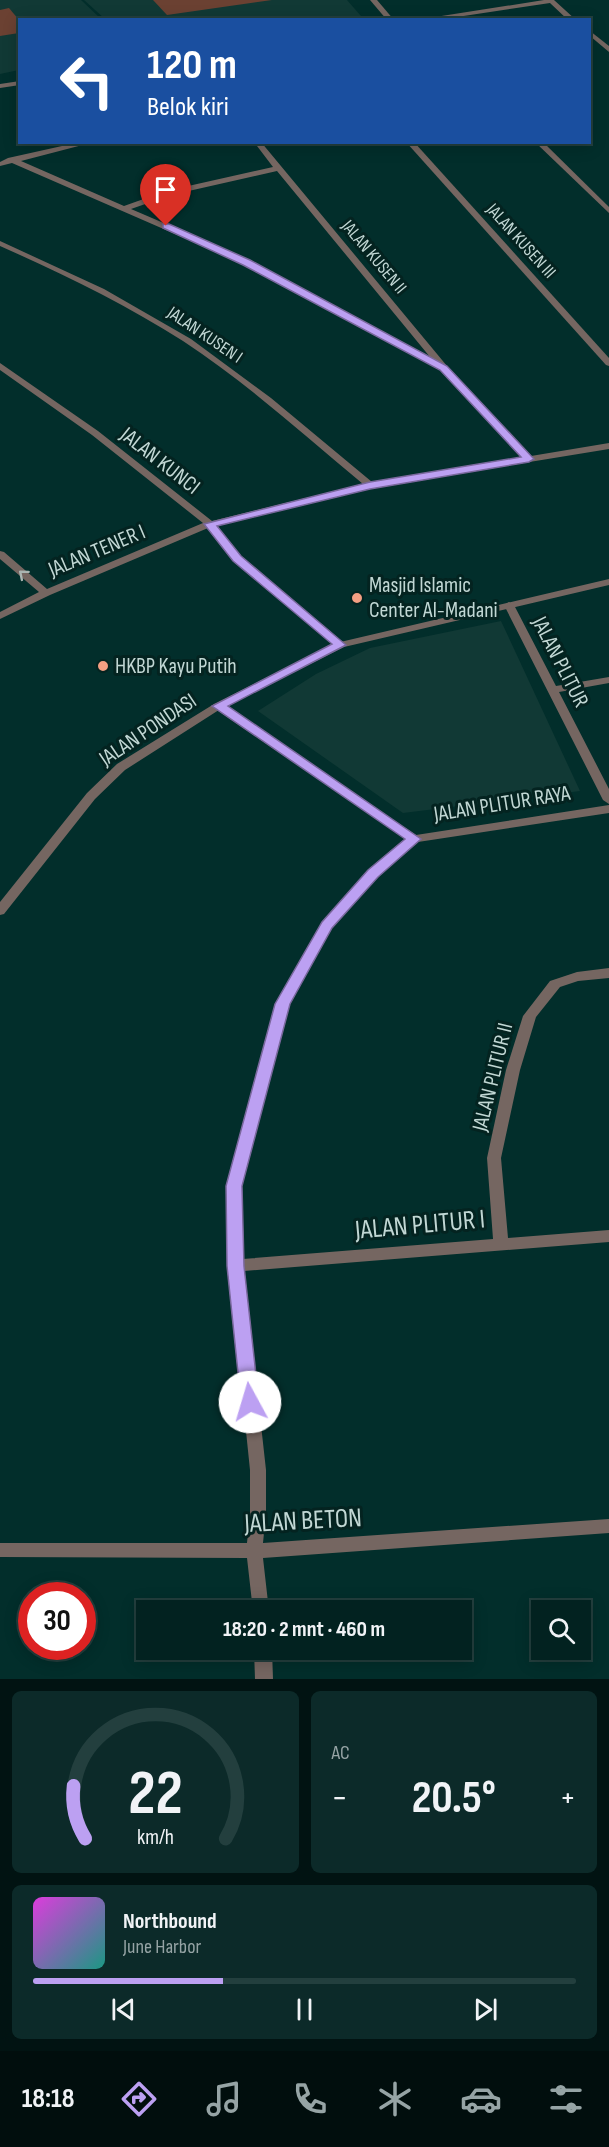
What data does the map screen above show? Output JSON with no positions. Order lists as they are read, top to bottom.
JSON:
{
  "streets": {
    "street": [
      "JALAN KUSEN III",
      "JALAN KUSEN II",
      "JALAN KUSEN I",
      "JALAN KUNCI",
      "JALAN TENER I",
      "JALAN PLITUR",
      "JALAN PONDASI",
      "JALAN PLITUR RAYA",
      "JALAN PLITUR II",
      "JALAN PLITUR I",
      "JALAN BETON"
    ]
  },
  "crossings": [
    ["JALAN KUSEN II", "JALAN TENER I"],
    ["JALAN KUSEN I", "JALAN TENER I"],
    ["JALAN KUNCI", "JALAN TENER I"],
    ["JALAN KUNCI", "JALAN PONDASI"],
    ["JALAN PLITUR", "JALAN PONDASI"],
    ["JALAN PLITUR RAYA", "JALAN PLITUR I"],
    ["JALAN PLITUR RAYA", "JALAN BETON"],
    ["JALAN PLITUR II", "JALAN PLITUR I"]
  ],
  "places": ["Masjid Islamic Center Al-Madani", "HKBP Kayu Putih"],
  "page": {
    "turn": ["120 m", "Belok kiri"],
    "limit": "30",
    "trip": "18:20 · 2 mnt · 460 m",
    "tile": "AC",
    "heat": ["−", "20.5°", "+"],
    "song": ["Northbound", "June Harbor"],
    "tabs": "18:18",
    "gauge": ["22", "km/h"]
  }
}
